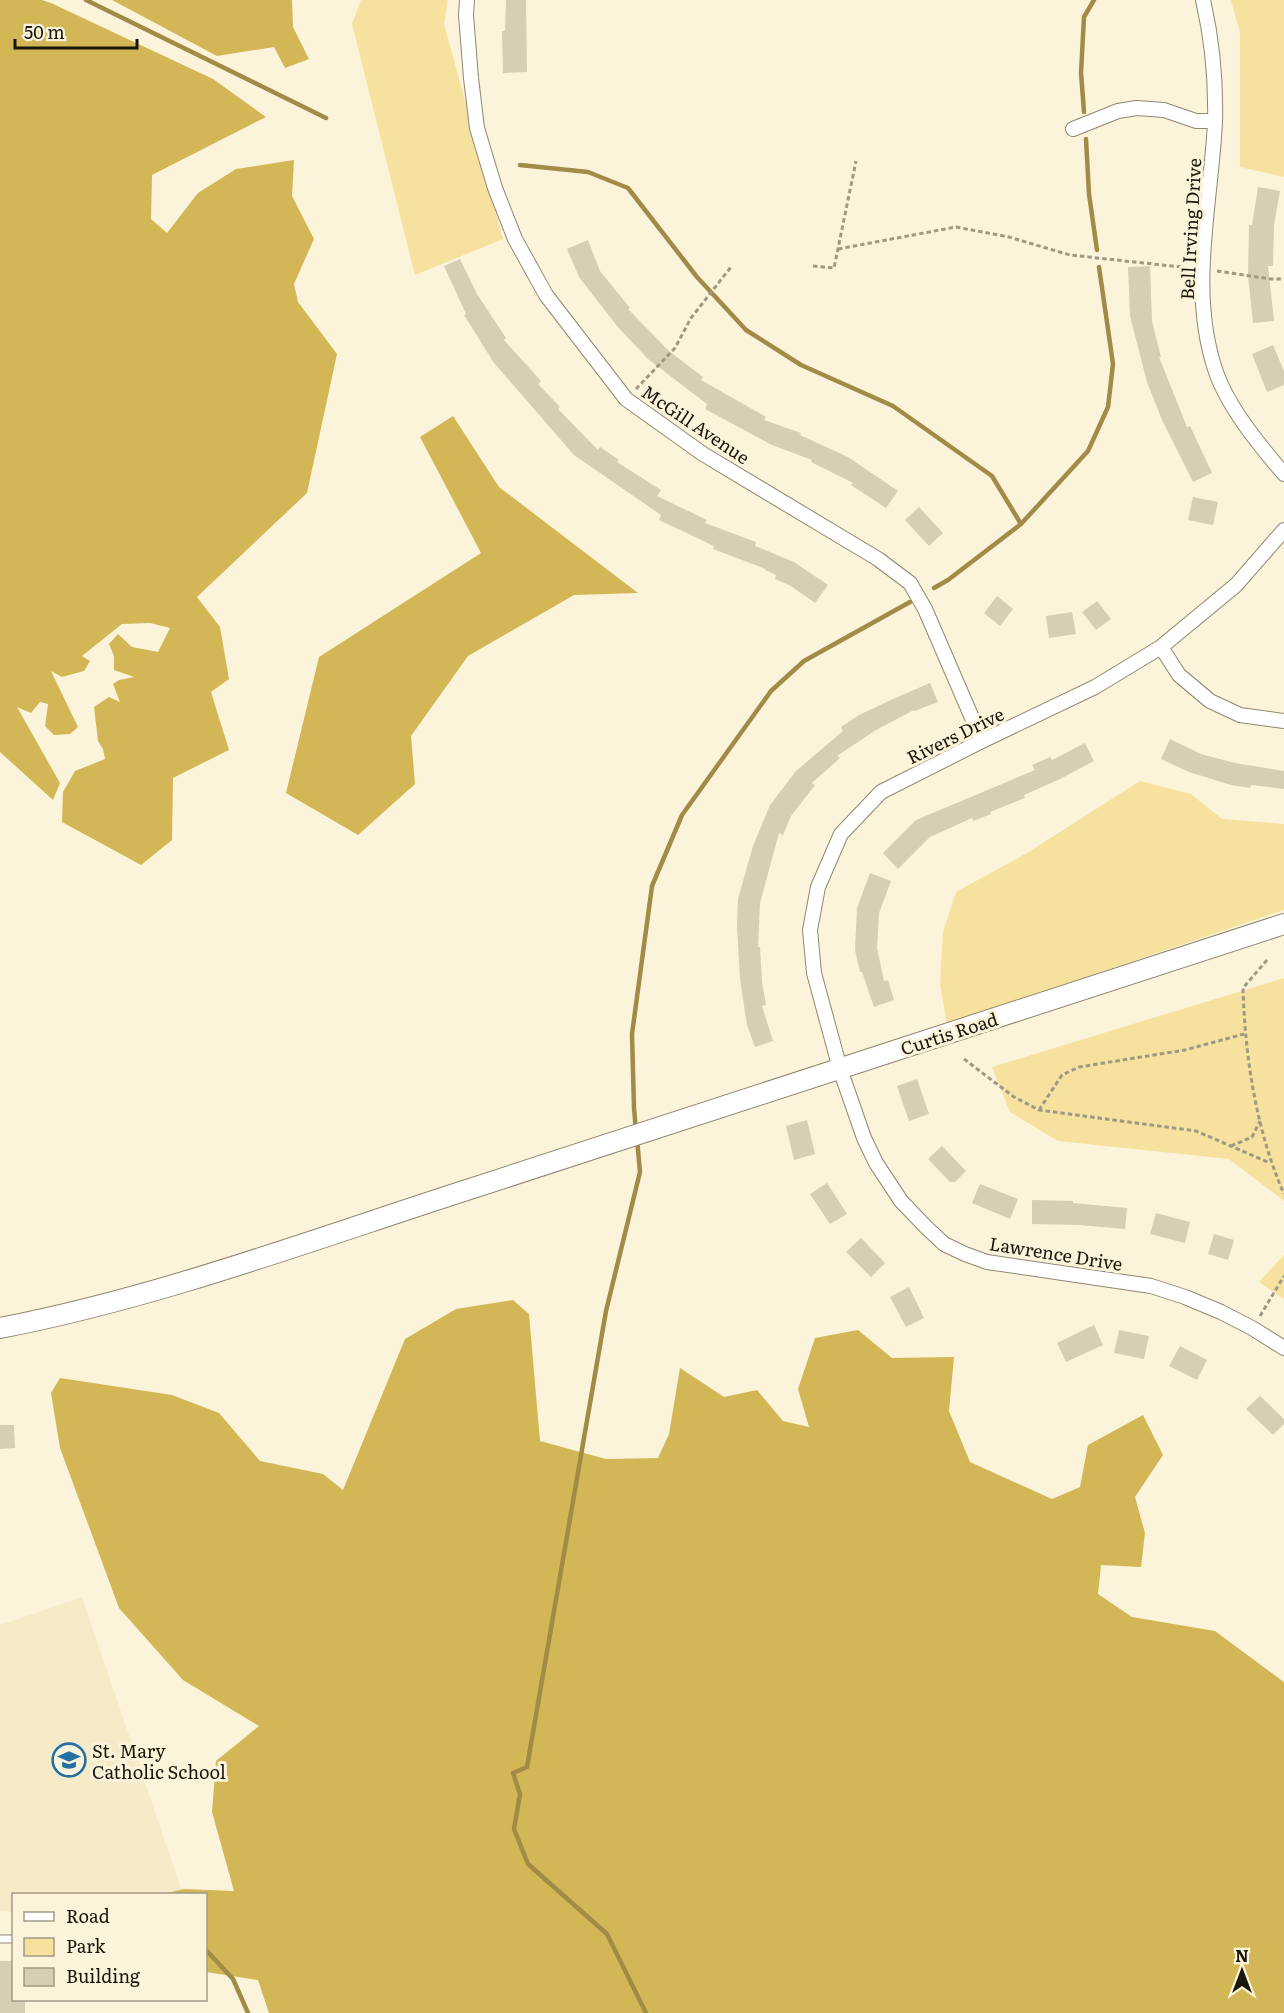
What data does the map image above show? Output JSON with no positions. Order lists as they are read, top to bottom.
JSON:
{
  "streets": {
    "main road": ["Curtis Road"],
    "street": [
      "Bell Irving Drive",
      "McGill Avenue",
      "Rivers Drive",
      "Lawrence Drive"
    ]
  },
  "crossings": [
    ["McGill Avenue", "Rivers Drive"],
    ["Rivers Drive", "Curtis Road"],
    ["Rivers Drive", "Lawrence Drive"],
    ["Curtis Road", "Lawrence Drive"]
  ],
  "places": {
    "school or university": ["St. Mary Catholic School"]
  },
  "legend": ["Road", "Park", "Building"],
  "scale_bar": "50 m",
  "north": "top"
}
